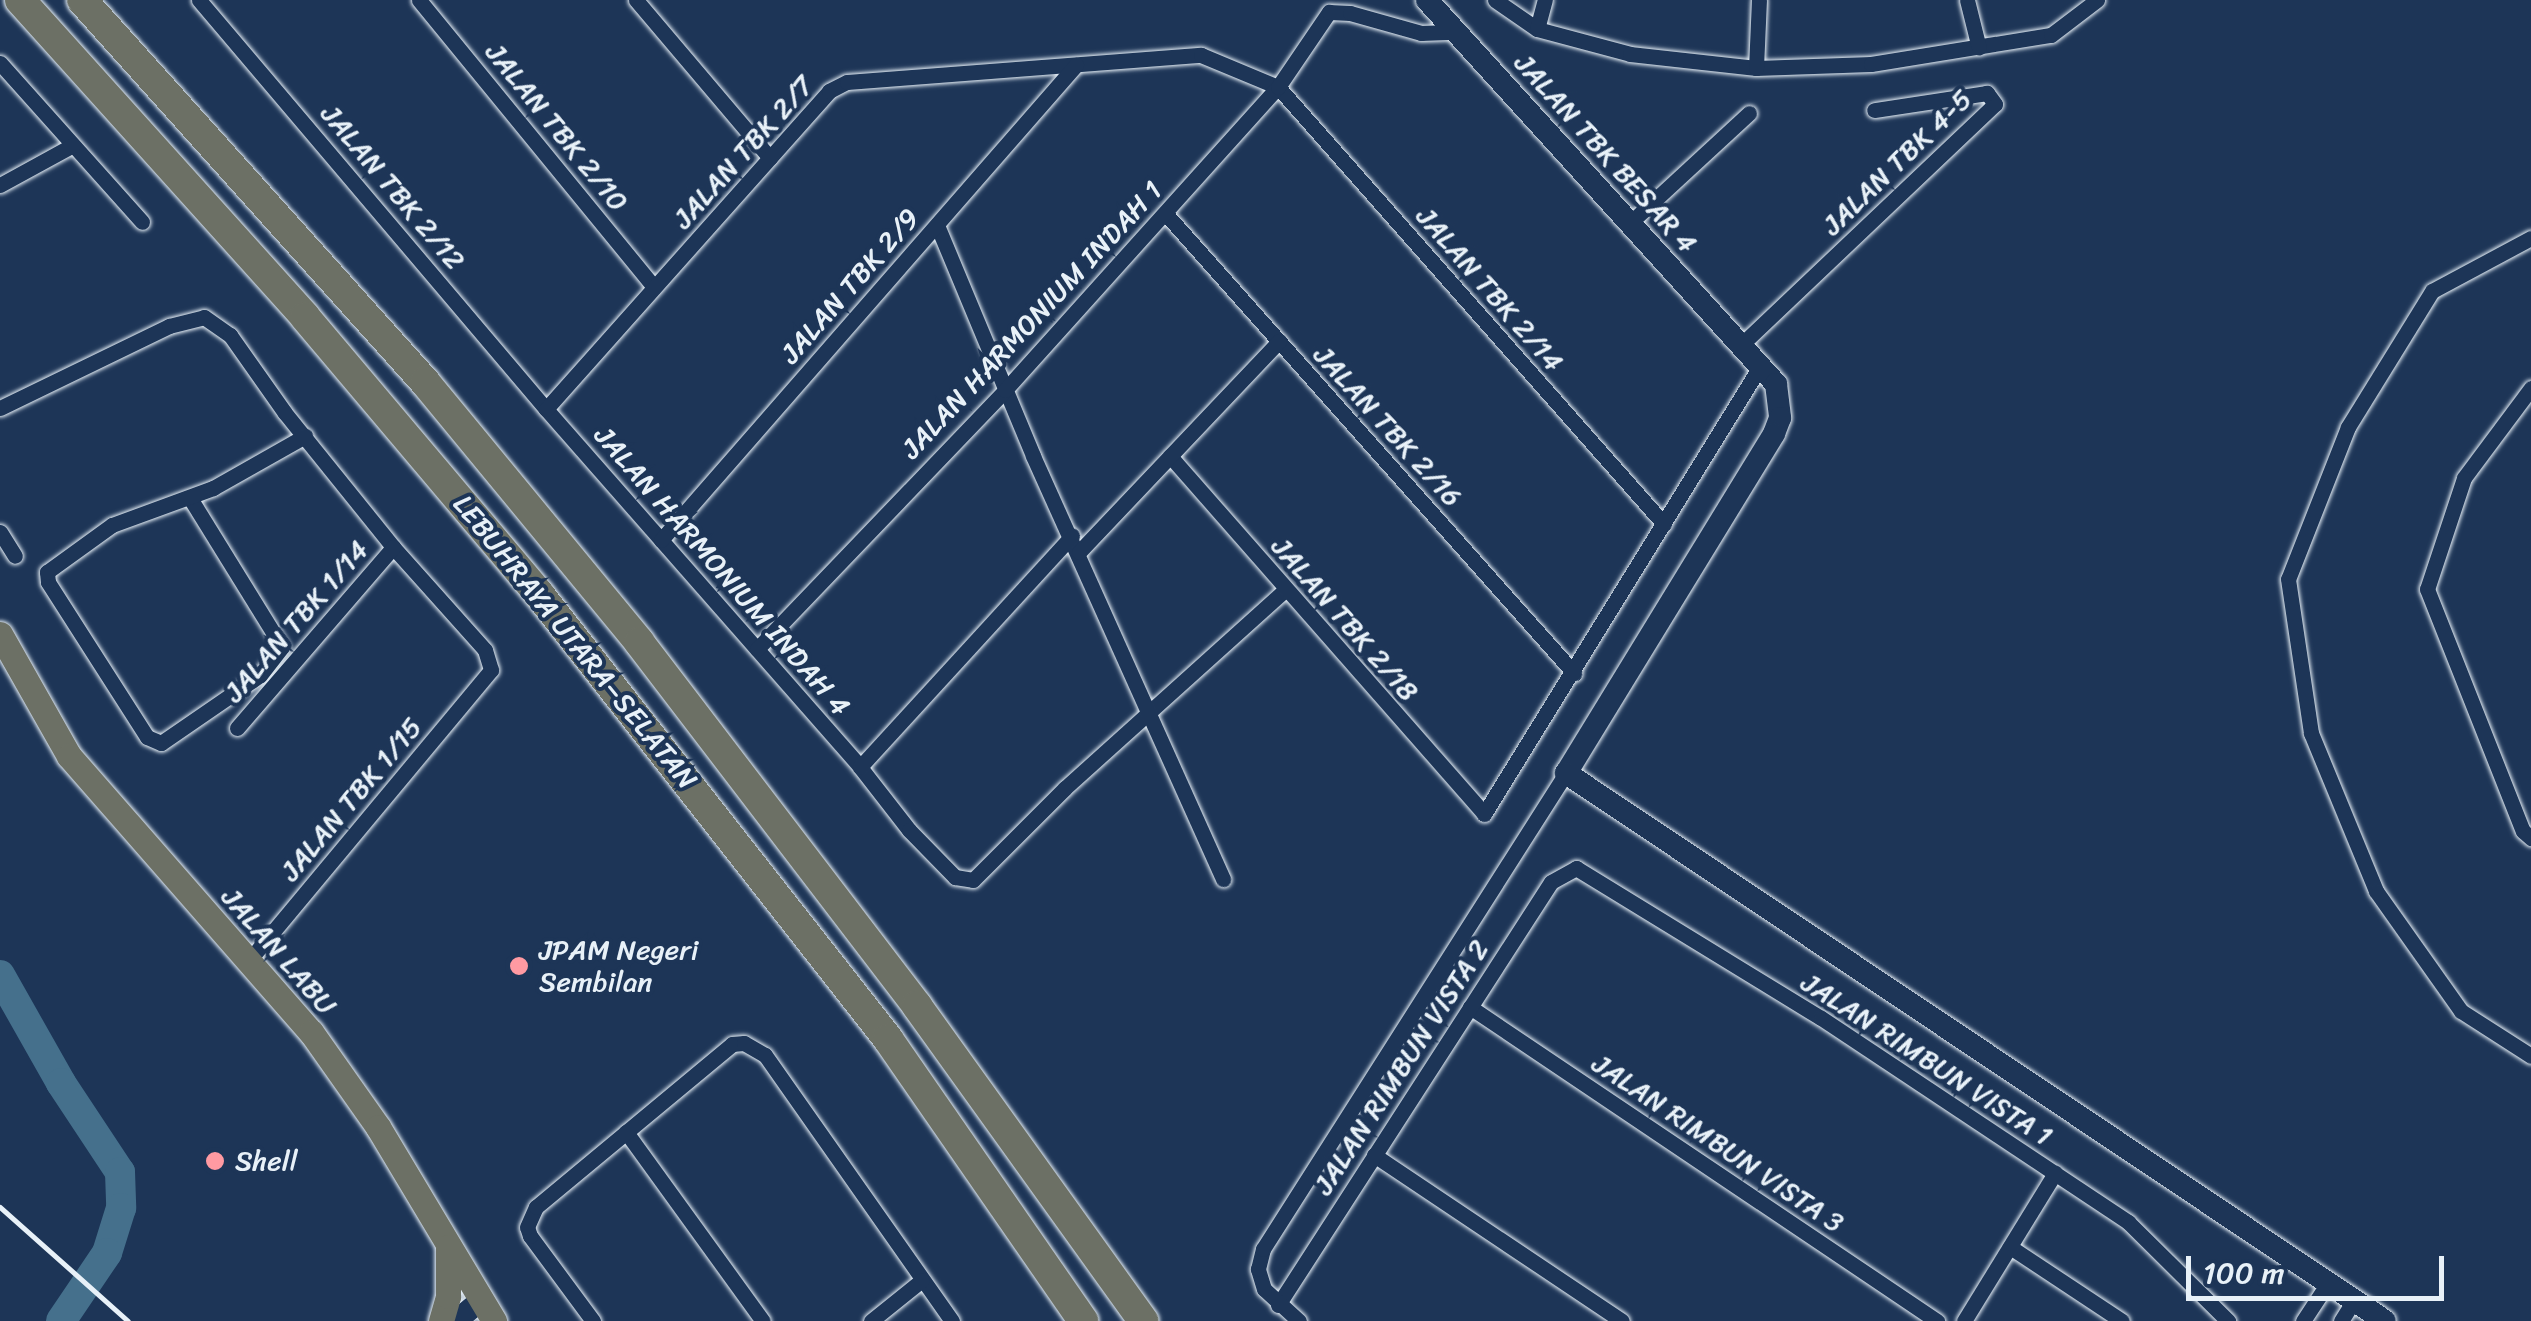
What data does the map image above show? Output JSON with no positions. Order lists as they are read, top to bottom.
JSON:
{
  "streets": {
    "highway": ["LEBUHRAYA UTARA–SELATAN"],
    "main road": ["JALAN LABU"],
    "street": [
      "JALAN TBK 2/10",
      "JALAN TBK 2/7",
      "JALAN TBK BESAR 4",
      "JALAN TBK 4-5",
      "JALAN TBK 2/12",
      "JALAN TBK 2/9",
      "JALAN TBK 2/14",
      "JALAN HARMONIUM INDAH 1",
      "JALAN TBK 2/16",
      "JALAN HARMONIUM INDAH 4",
      "JALAN TBK 2/18",
      "JALAN TBK 1/14",
      "JALAN TBK 1/15",
      "JALAN RIMBUN VISTA 1",
      "JALAN RIMBUN VISTA 2",
      "JALAN RIMBUN VISTA 3"
    ]
  },
  "crossings": [
    ["JALAN TBK 2/10", "JALAN TBK 2/7"],
    ["JALAN TBK 2/7", "JALAN TBK 2/12"],
    ["JALAN TBK 2/7", "JALAN TBK 2/9"],
    ["JALAN TBK 2/7", "JALAN TBK 2/14"],
    ["JALAN TBK 2/7", "JALAN HARMONIUM INDAH 1"],
    ["JALAN TBK 2/7", "JALAN HARMONIUM INDAH 4"],
    ["JALAN TBK BESAR 4", "JALAN TBK 4-5"],
    ["JALAN TBK BESAR 4", "JALAN HARMONIUM INDAH 1"],
    ["JALAN TBK 2/12", "JALAN HARMONIUM INDAH 4"],
    ["JALAN TBK 2/9", "JALAN HARMONIUM INDAH 4"],
    ["JALAN TBK 2/14", "JALAN HARMONIUM INDAH 1"],
    ["JALAN HARMONIUM INDAH 1", "JALAN TBK 2/16"],
    ["JALAN HARMONIUM INDAH 1", "JALAN HARMONIUM INDAH 4"],
    ["JALAN TBK 2/16", "JALAN TBK 2/18"],
    ["JALAN TBK 1/14", "JALAN TBK 1/15"],
    ["JALAN TBK 1/15", "JALAN LABU"],
    ["JALAN RIMBUN VISTA 1", "JALAN RIMBUN VISTA 2"],
    ["JALAN RIMBUN VISTA 2", "JALAN RIMBUN VISTA 3"]
  ],
  "places": ["JPAM Negeri Sembilan", "Shell"],
  "scale_bar": "100 m"
}
